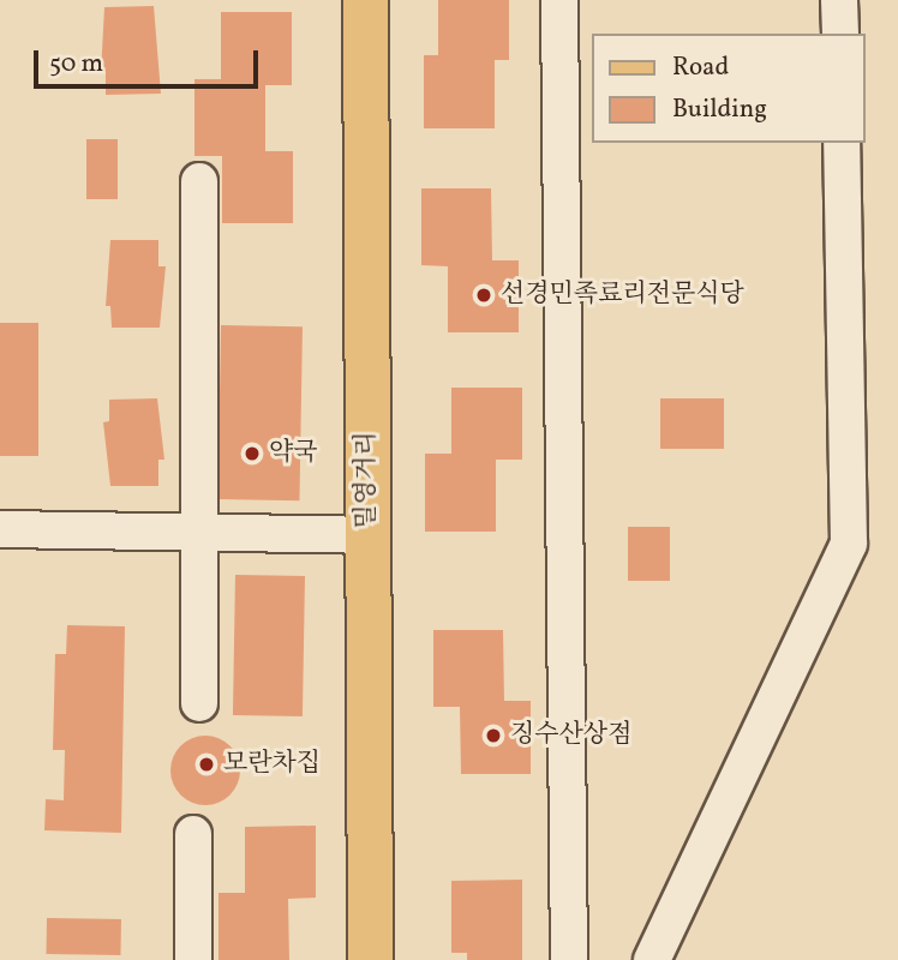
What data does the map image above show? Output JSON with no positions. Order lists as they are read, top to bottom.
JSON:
{
  "streets": {
    "main road": ["밀영거리"]
  },
  "places": [
    "선경민족료리전문식당",
    "약국",
    "징수산상점",
    "모란차집"
  ],
  "legend": ["Road", "Building"],
  "scale_bar": "50 m"
}
